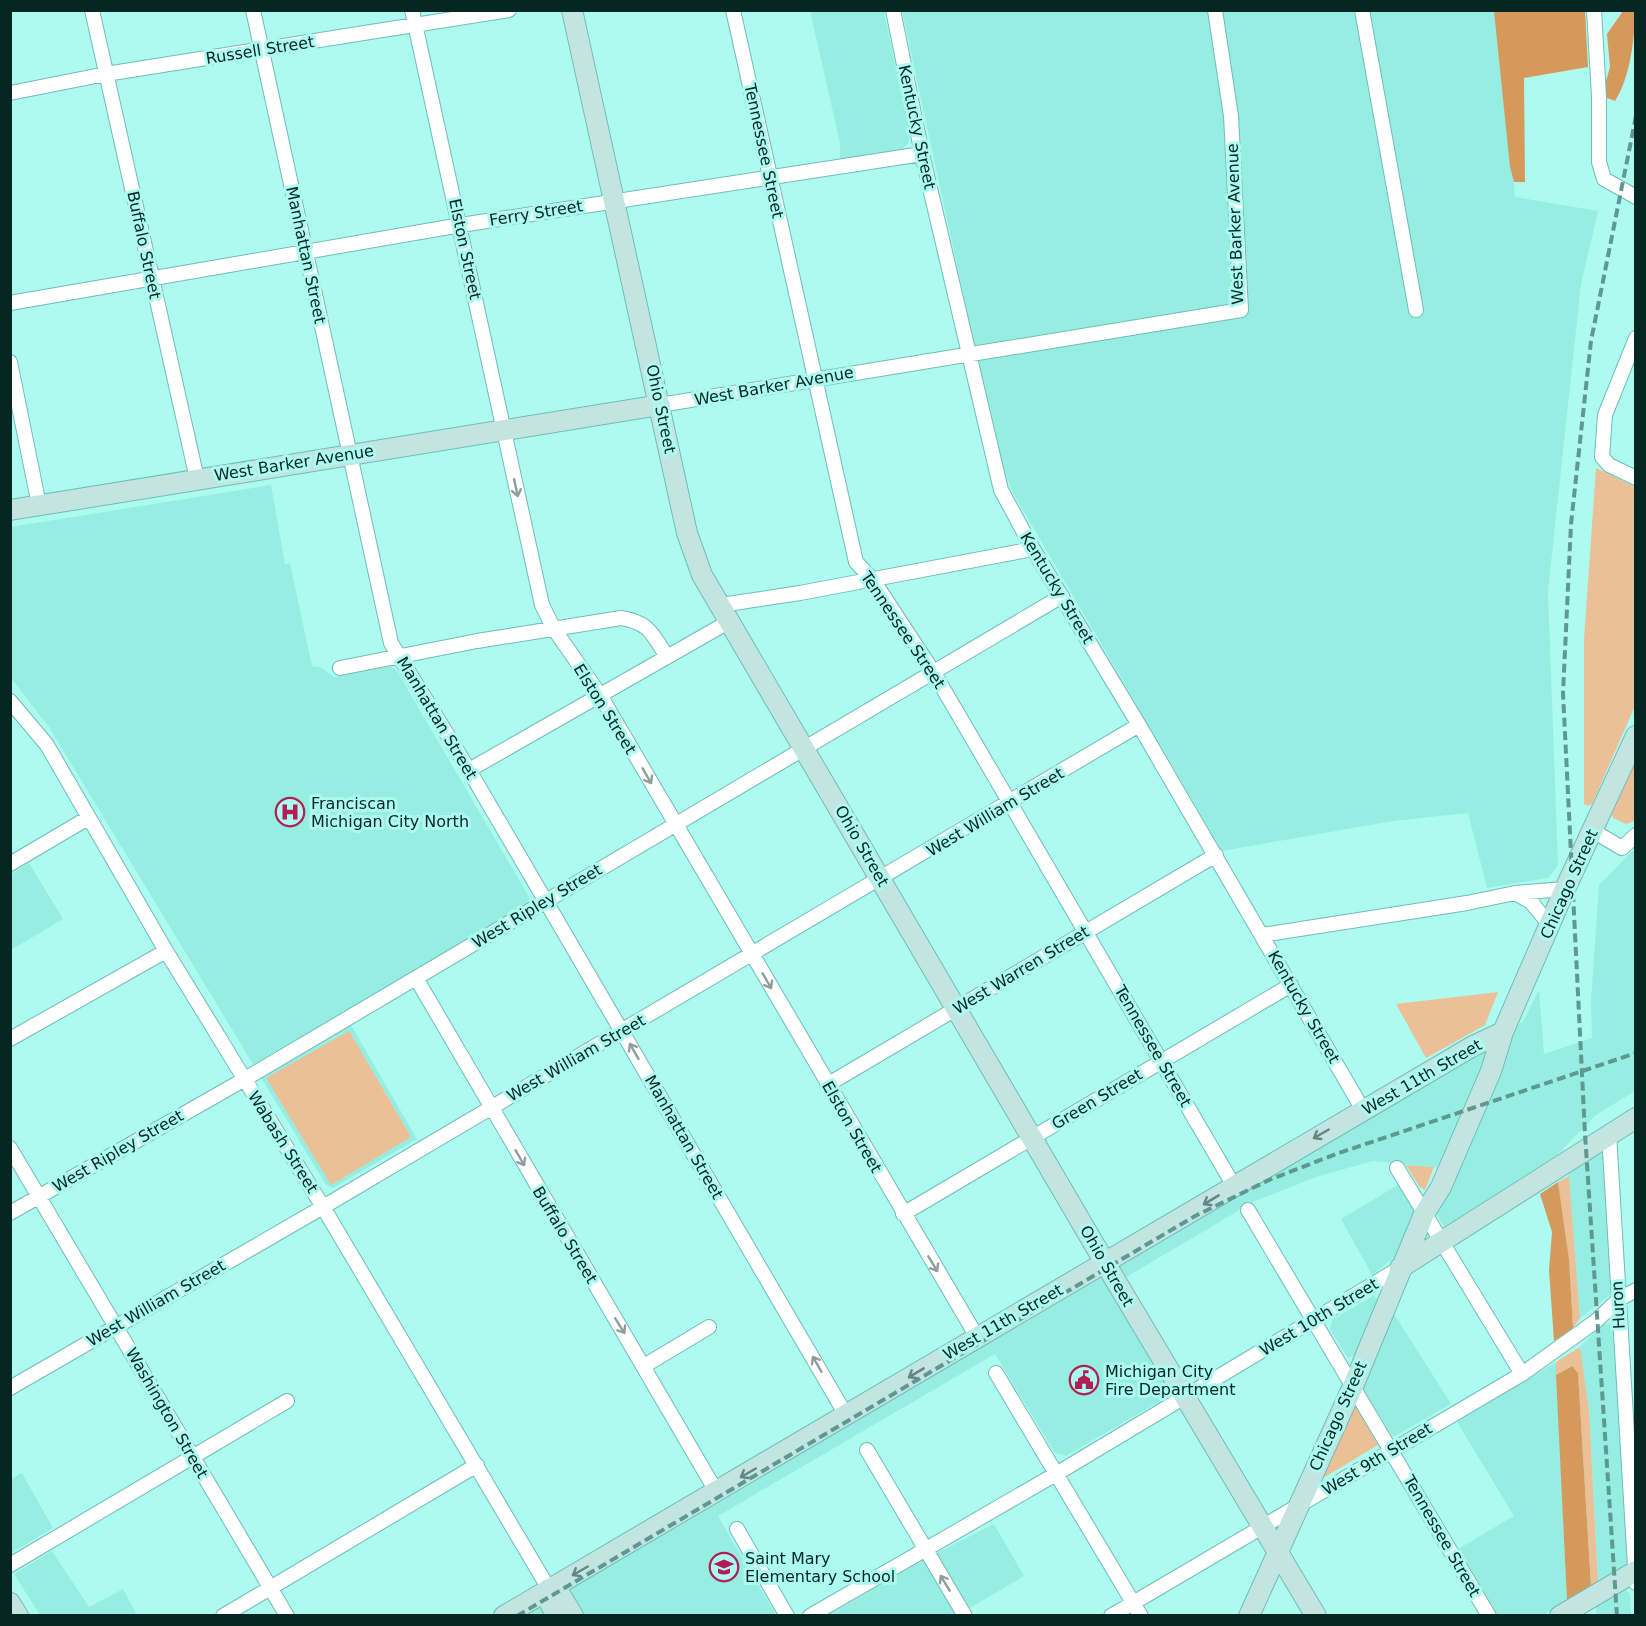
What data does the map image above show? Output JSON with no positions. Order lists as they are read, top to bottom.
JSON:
{
  "streets": {
    "street": [
      "Russell Street",
      "Kentucky Street",
      "Tennessee Street",
      "Ferry Street",
      "West Barker Avenue",
      "Buffalo Street",
      "Elston Street",
      "Manhattan Street",
      "Ohio Street",
      "West William Street",
      "Chicago Street",
      "West Ripley Street",
      "West Warren Street",
      "West 11th Street",
      "Green Street",
      "Wabash Street",
      "Huron",
      "West 10th Street",
      "Washington Street",
      "West 9th Street"
    ]
  },
  "crossings": [
    ["Russell Street", "Buffalo Street"],
    ["Russell Street", "Elston Street"],
    ["Russell Street", "Manhattan Street"],
    ["Kentucky Street", "Ferry Street"],
    ["Kentucky Street", "West Barker Avenue"],
    ["Kentucky Street", "West William Street"],
    ["Kentucky Street", "West Ripley Street"],
    ["Kentucky Street", "West Warren Street"],
    ["Kentucky Street", "West 11th Street"],
    ["Kentucky Street", "Green Street"],
    ["Tennessee Street", "Ferry Street"],
    ["Tennessee Street", "West Barker Avenue"],
    ["Tennessee Street", "West William Street"],
    ["Tennessee Street", "Chicago Street"],
    ["Tennessee Street", "West Ripley Street"],
    ["Tennessee Street", "West Warren Street"],
    ["Tennessee Street", "West 11th Street"],
    ["Tennessee Street", "Green Street"],
    ["Tennessee Street", "West 10th Street"],
    ["Tennessee Street", "West 9th Street"],
    ["Ferry Street", "Buffalo Street"],
    ["Ferry Street", "Elston Street"],
    ["Ferry Street", "Manhattan Street"],
    ["Ferry Street", "Ohio Street"],
    ["West Barker Avenue", "Buffalo Street"],
    ["West Barker Avenue", "Elston Street"],
    ["West Barker Avenue", "Manhattan Street"],
    ["West Barker Avenue", "Ohio Street"],
    ["Buffalo Street", "West William Street"],
    ["Buffalo Street", "West Ripley Street"],
    ["Buffalo Street", "West 11th Street"],
    ["Elston Street", "West William Street"],
    ["Elston Street", "West Ripley Street"],
    ["Elston Street", "West Warren Street"],
    ["Elston Street", "West 11th Street"],
    ["Elston Street", "Green Street"],
    ["Manhattan Street", "West William Street"],
    ["Manhattan Street", "West Ripley Street"],
    ["Manhattan Street", "West 11th Street"],
    ["Ohio Street", "West William Street"],
    ["Ohio Street", "Chicago Street"],
    ["Ohio Street", "West Ripley Street"],
    ["Ohio Street", "West Warren Street"],
    ["Ohio Street", "West 11th Street"],
    ["Ohio Street", "Green Street"],
    ["Ohio Street", "West 10th Street"],
    ["Ohio Street", "West 9th Street"],
    ["West William Street", "Wabash Street"],
    ["West William Street", "Washington Street"],
    ["Chicago Street", "West 11th Street"],
    ["Chicago Street", "West 10th Street"],
    ["Chicago Street", "West 9th Street"],
    ["West Ripley Street", "Wabash Street"],
    ["West Ripley Street", "Washington Street"],
    ["West 11th Street", "Wabash Street"],
    ["Huron", "West 10th Street"],
    ["Huron", "West 9th Street"]
  ],
  "one_way": ["Elston Street", "West 11th Street"],
  "places": {
    "hospital": ["Franciscan Michigan City North"],
    "public building": ["Michigan City Fire Department"],
    "school or university": ["Saint Mary Elementary School"]
  }
}
